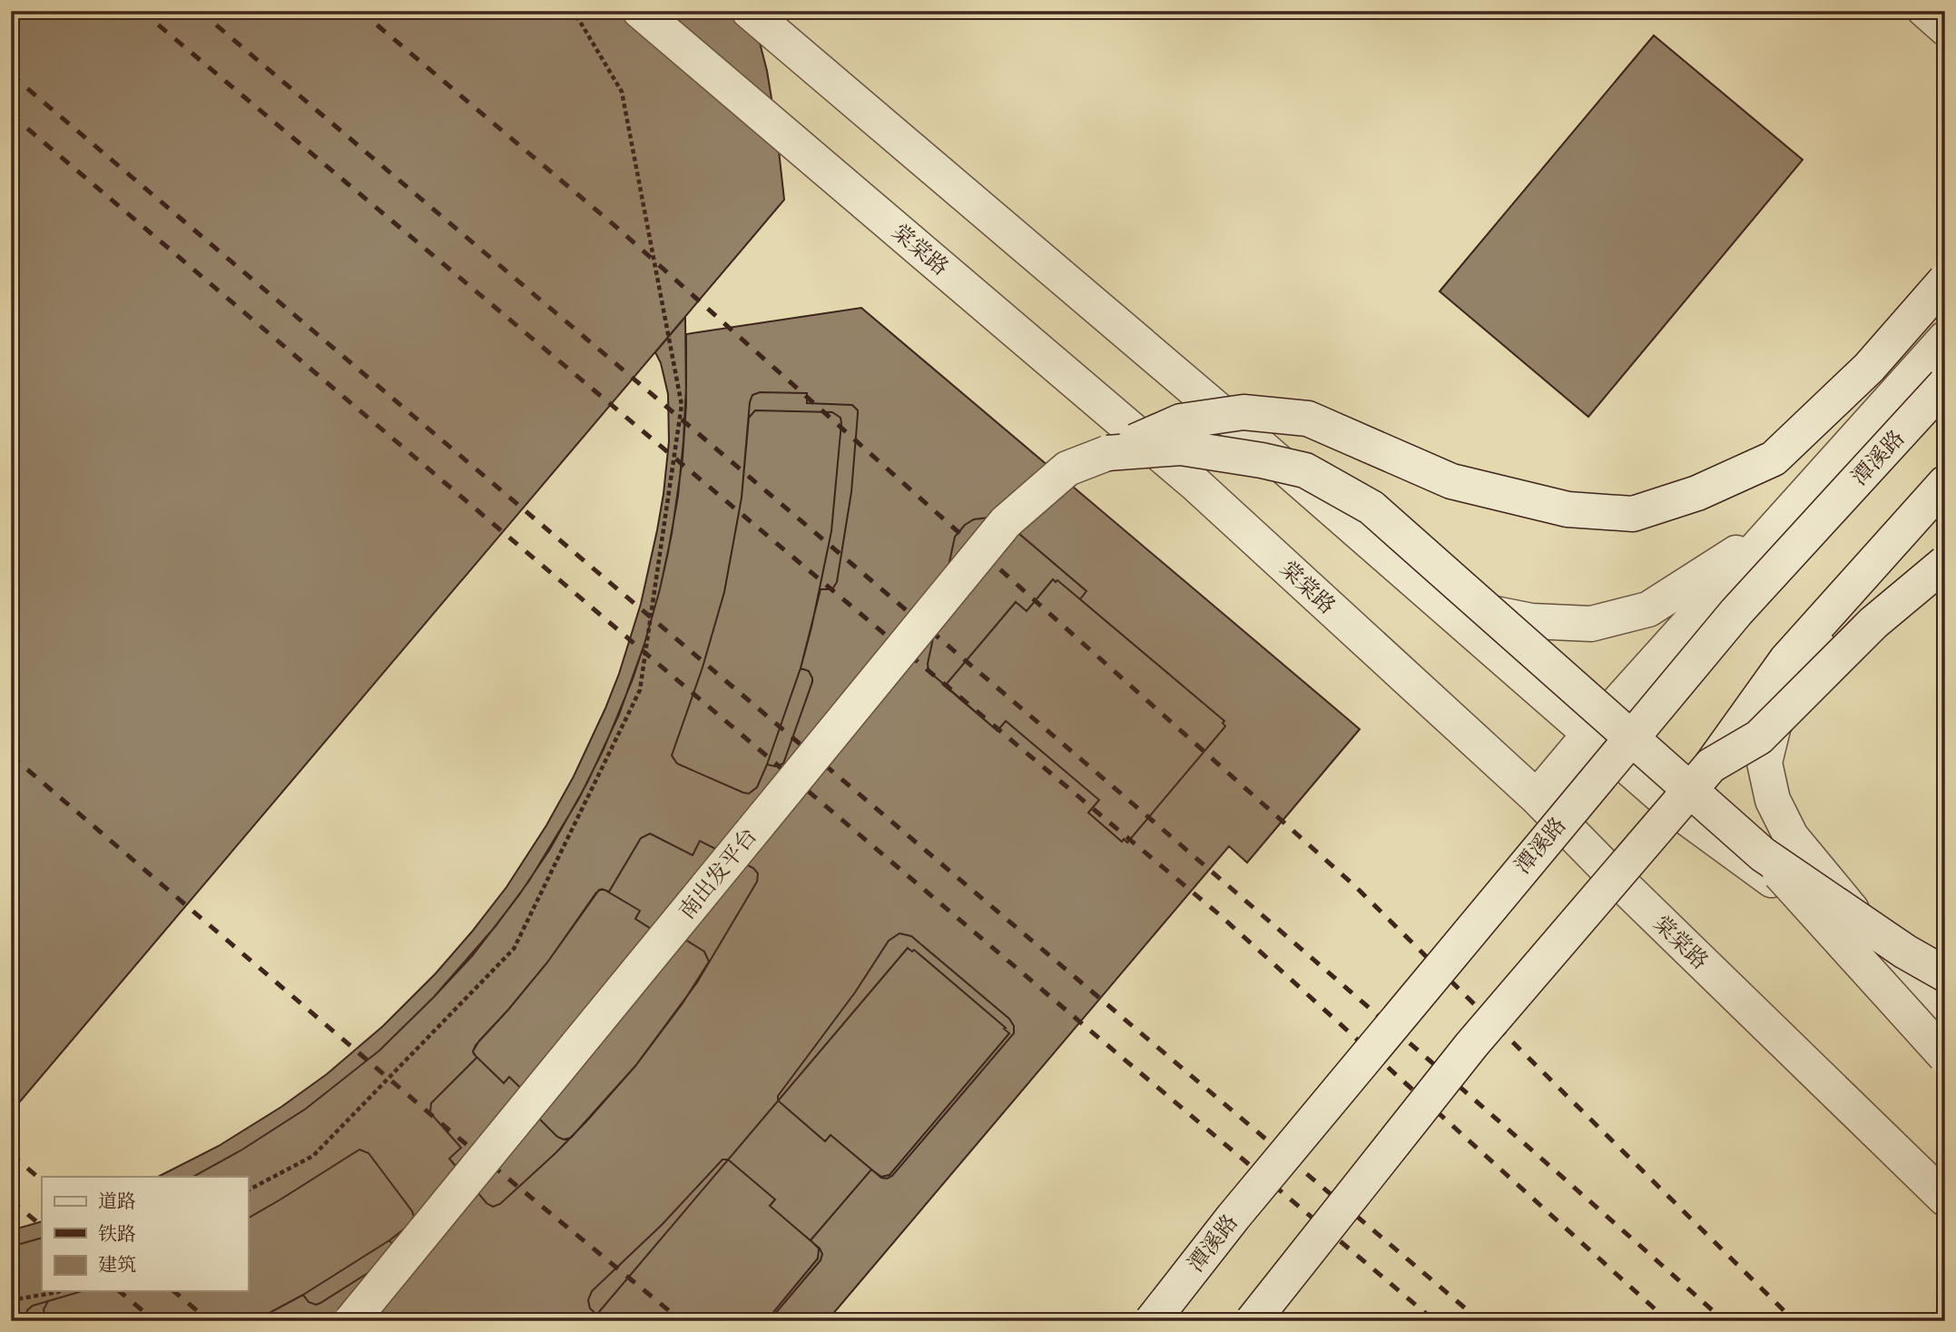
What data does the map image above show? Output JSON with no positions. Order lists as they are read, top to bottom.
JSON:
{
  "streets": {
    "street": ["棠棠路", "潭溪路", "南出发平台"]
  },
  "legend": ["道路", "铁路", "建筑"]
}
